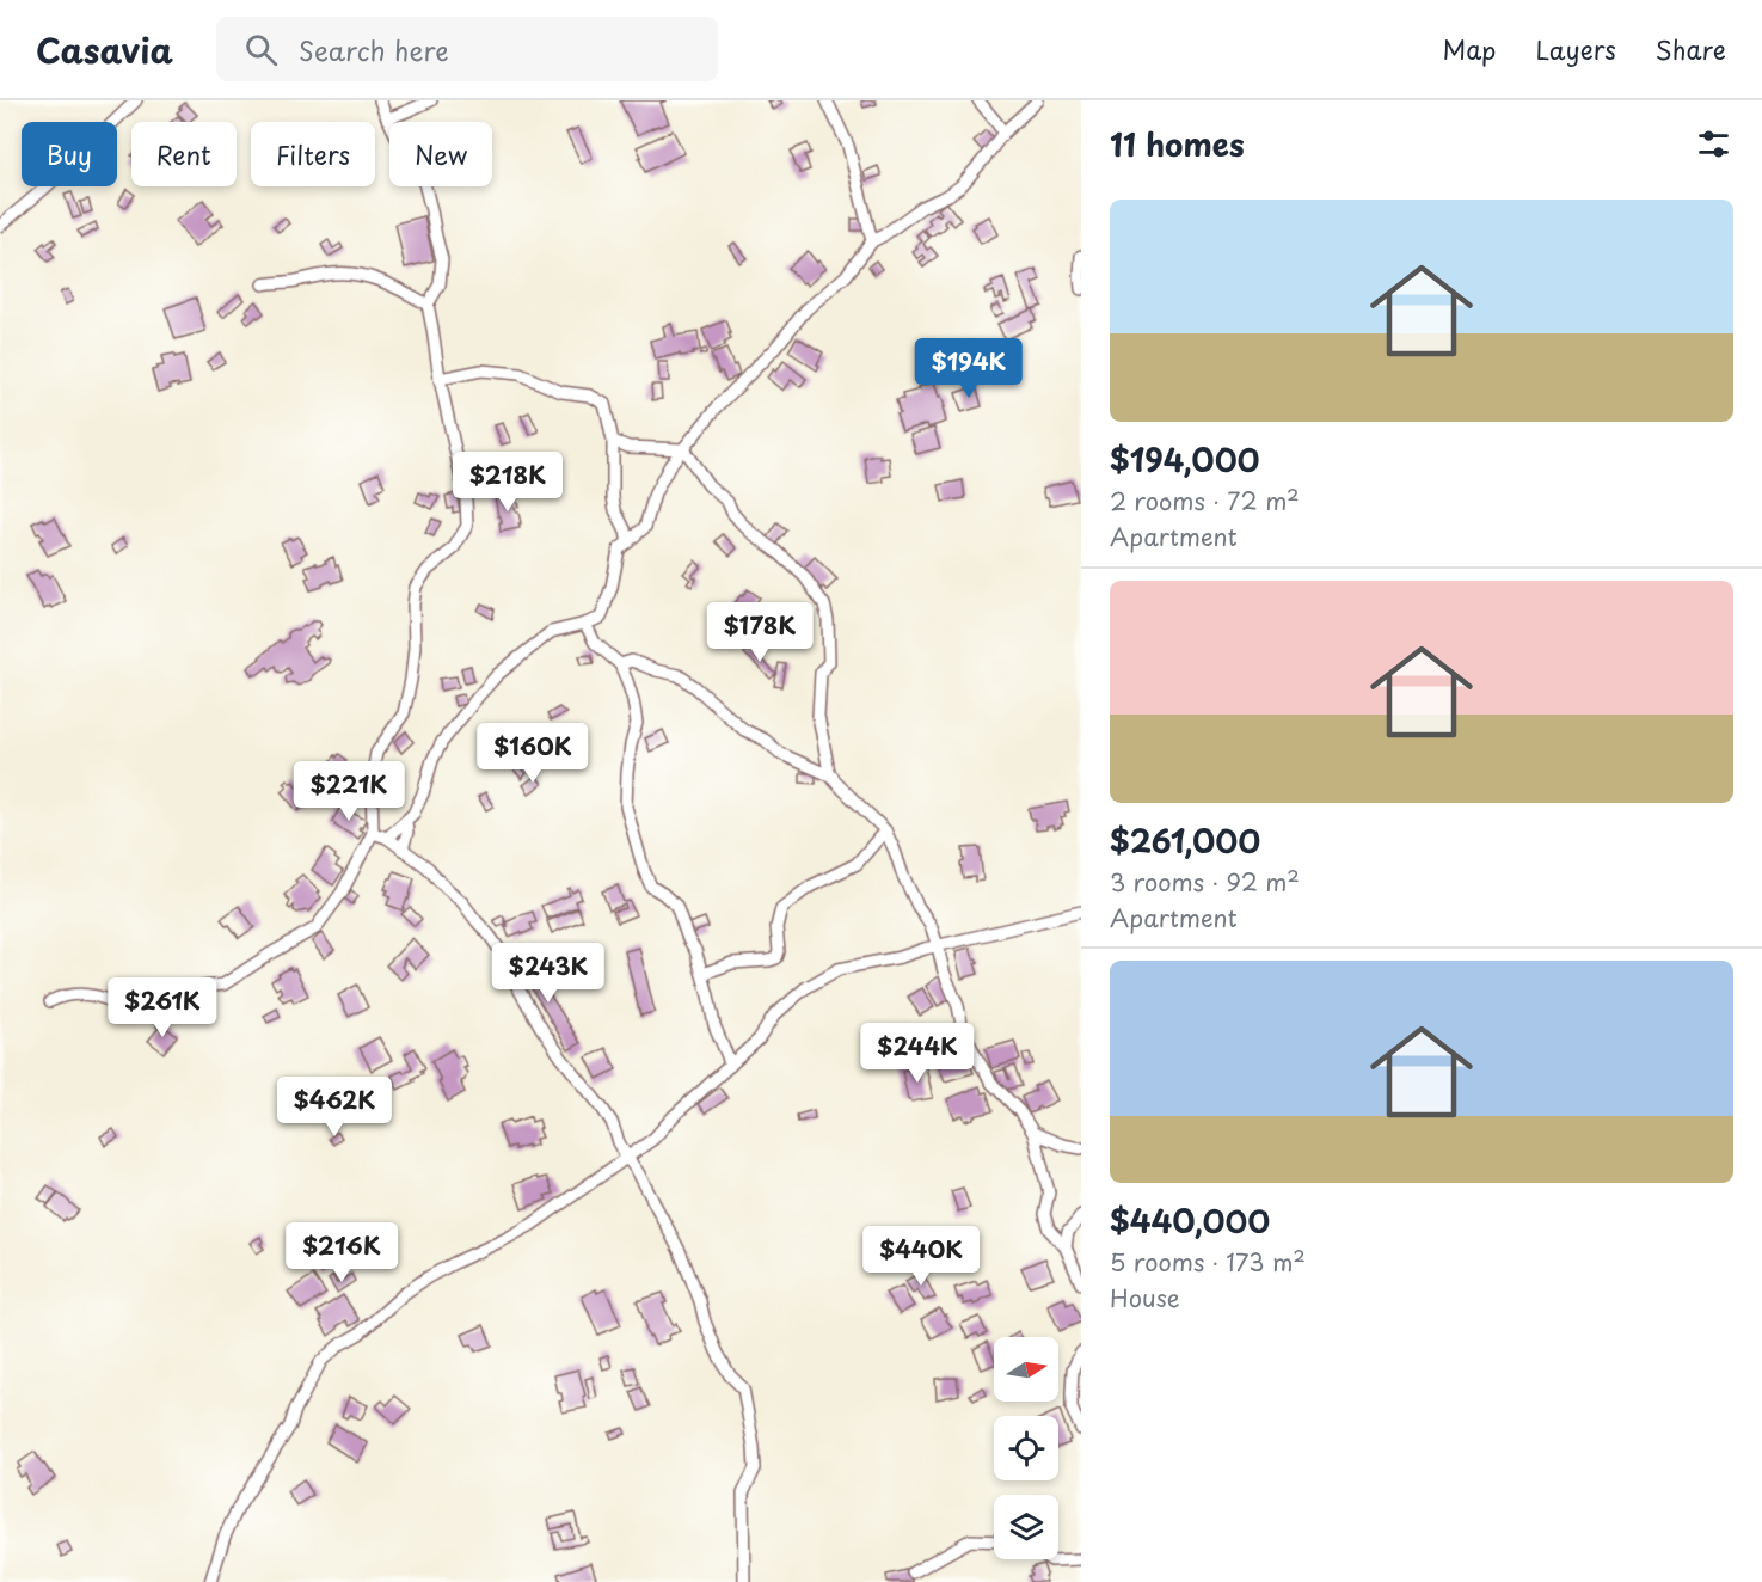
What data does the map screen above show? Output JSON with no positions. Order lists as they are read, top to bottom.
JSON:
{
  "north": "right",
  "page": {
    "header": "Casavia",
    "search": "Search here",
    "nav": ["Map", "Layers", "Share"],
    "heading": "11 homes",
    "chip": [
      "Buy",
      "Rent",
      "Filters",
      "New"
    ],
    "list": [
      {
        "name": "$194,000",
        "note": "2 rooms · 72 m² · Apartment"
      },
      {
        "name": "$261,000",
        "note": "3 rooms · 92 m² · Apartment"
      },
      {
        "name": "$440,000",
        "note": "5 rooms · 173 m² · House"
      }
    ],
    "price": [
      "$194K",
      "$218K",
      "$178K",
      "$160K",
      "$221K",
      "$243K",
      "$261K",
      "$244K",
      "$462K",
      "$216K",
      "$440K"
    ]
  }
}
